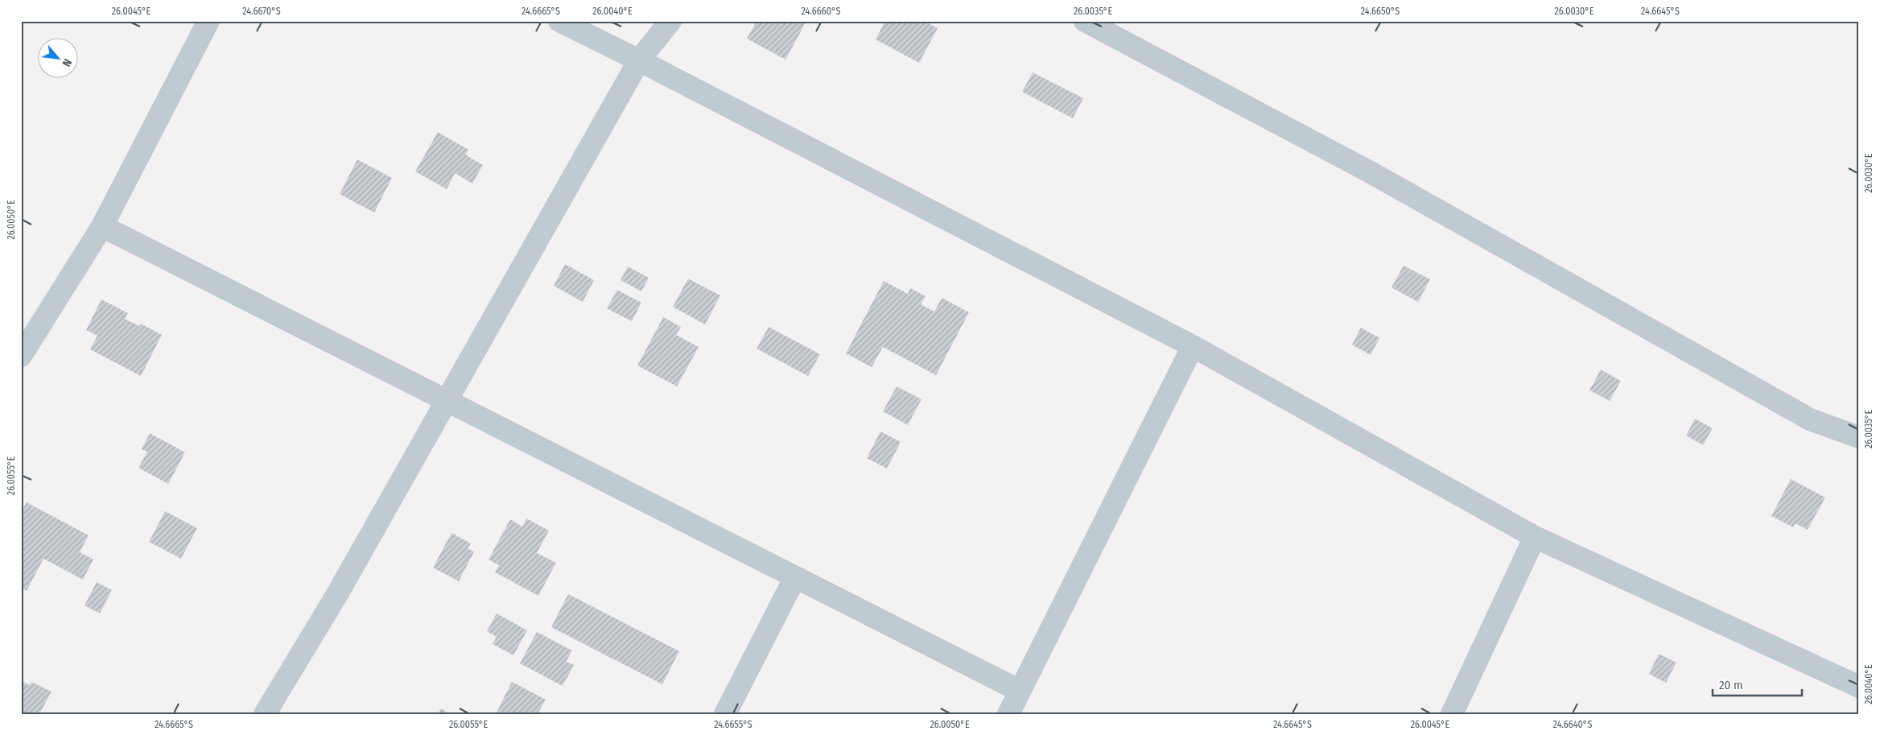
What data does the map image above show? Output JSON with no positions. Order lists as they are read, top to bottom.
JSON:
{
  "scale_bar": "20 m",
  "north": "bottom right",
  "coordinates": [
    "26.0045°E",
    "24.6670°S",
    "24.6665°S",
    "26.0040°E",
    "24.6660°S",
    "26.0035°E",
    "24.6650°S",
    "26.0030°E",
    "24.6645°S",
    "26.0050°E",
    "26.0055°E",
    "24.6655°S",
    "24.6640°S"
  ]
}
